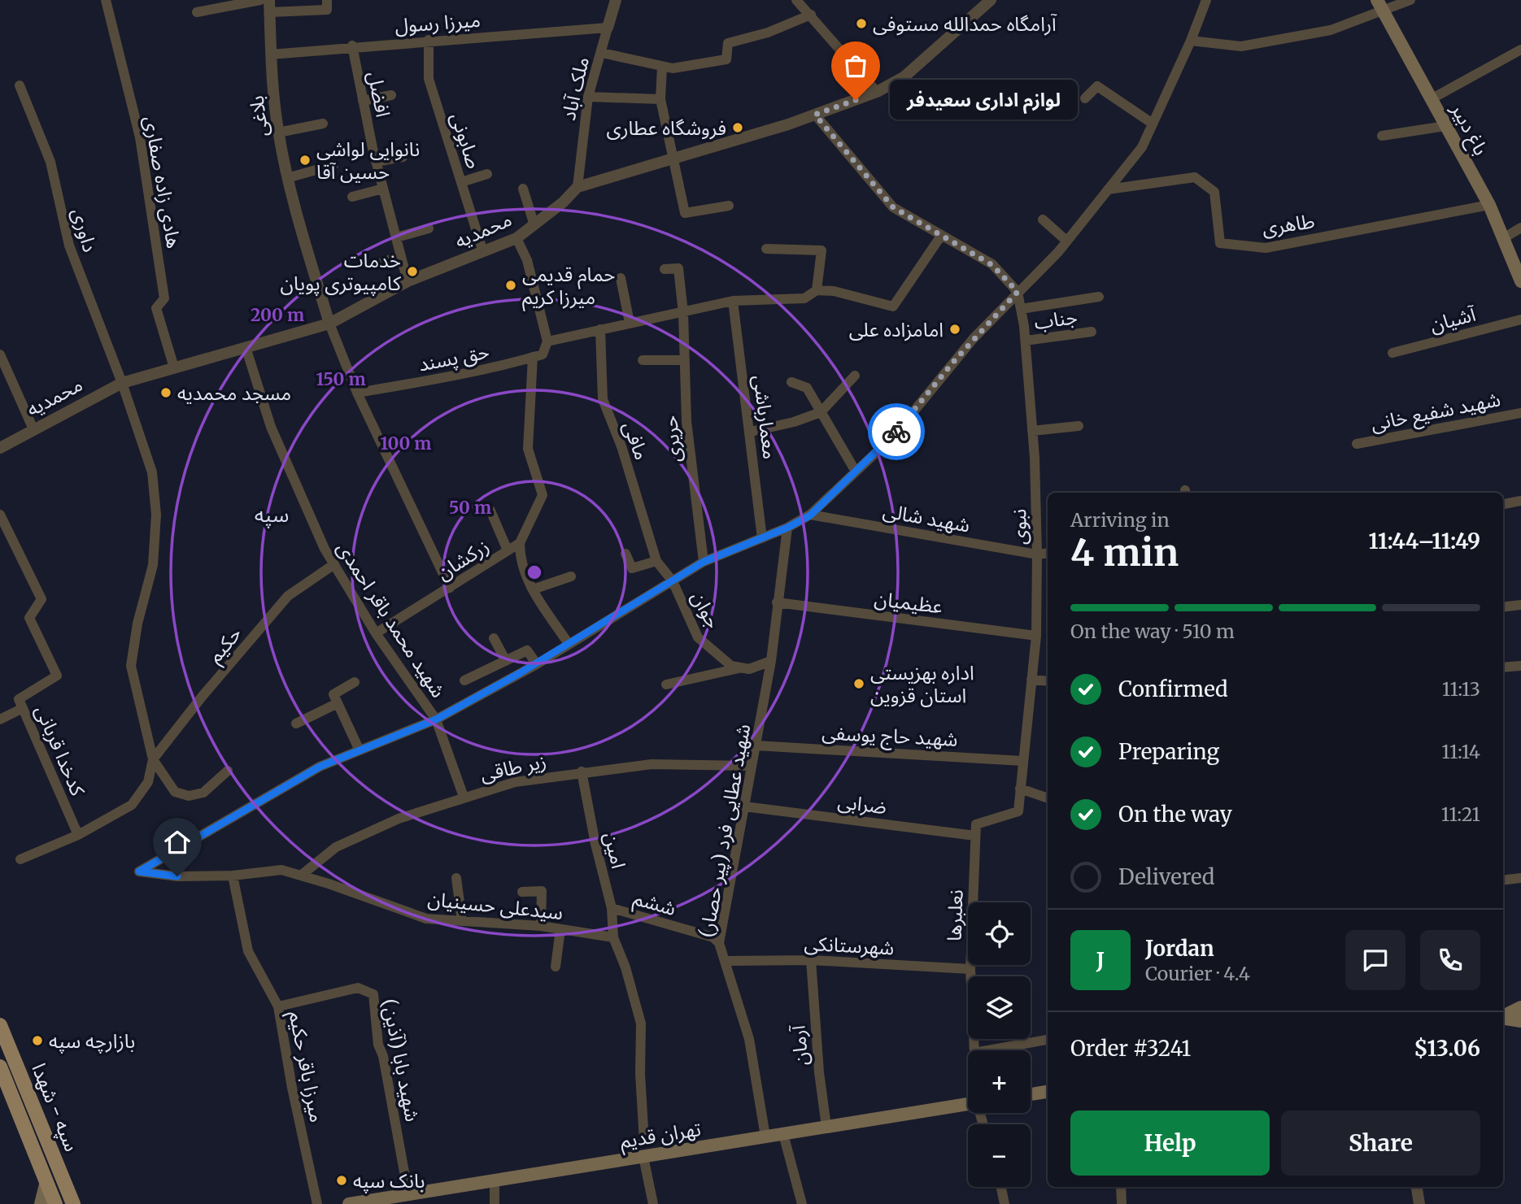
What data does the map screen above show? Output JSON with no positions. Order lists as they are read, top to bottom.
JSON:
{
  "streets": {
    "main road": ["باغ دبیر", "سپه - شهدا", "تهران قدیم"],
    "street": [
      "میرزا رسول",
      "ملک آباد",
      "افضل",
      "بلاغی",
      "صابونی",
      "هادی زاده صفاری",
      "طاهری",
      "داوری",
      "محمدیه",
      "جناب",
      "آشیان",
      "حق پسند",
      "شهید شفیع خانی",
      "معمارباشی",
      "حریری",
      "مافی",
      "شهید شالی",
      "نبوی",
      "زرکشان",
      "عظیمیان",
      "جوان",
      "شهید محمد باقر احمدی",
      "حکیم",
      "شهید حاج یوسفی",
      "کدخدا قربانی",
      "زیر طاقی",
      "ضرابی",
      "شهید عطایی فرد (پیر حصار)",
      "امین",
      "ششم",
      "سیدعلی حسینیان",
      "نعلبرها",
      "شهرستانکی",
      "آرمان",
      "شهید بابا (آذین)",
      "میرزا باقر حکیم"
    ]
  },
  "crossings": [
    ["میرزا رسول", "ملک آباد"],
    ["میرزا رسول", "افضل"],
    ["میرزا رسول", "بلاغی"],
    ["میرزا رسول", "صابونی"],
    ["ملک آباد", "محمدیه"],
    ["افضل", "محمدیه"],
    ["بلاغی", "محمدیه"],
    ["باغ دبیر", "طاهری"],
    ["صابونی", "محمدیه"],
    ["هادی زاده صفاری", "محمدیه"],
    ["داوری", "محمدیه"],
    ["داوری", "حکیم"],
    ["محمدیه", "شهید محمد باقر احمدی"],
    ["جناب", "نبوی"],
    ["حق پسند", "زرکشان"],
    ["مافی", "جوان"],
    ["شهید شالی", "نبوی"],
    ["نبوی", "عظیمیان"],
    ["نبوی", "شهید حاج یوسفی"],
    ["زرکشان", "شهید محمد باقر احمدی"],
    ["عظیمیان", "شهید عطایی فرد (پیر حصار)"],
    ["شهید محمد باقر احمدی", "حکیم"],
    ["شهید محمد باقر احمدی", "زیر طاقی"],
    ["شهید حاج یوسفی", "شهید عطایی فرد (پیر حصار)"],
    ["زیر طاقی", "شهید عطایی فرد (پیر حصار)"],
    ["زیر طاقی", "امین"],
    ["زیر طاقی", "سیدعلی حسینیان"],
    ["ضرابی", "شهید عطایی فرد (پیر حصار)"],
    ["ضرابی", "نعلبرها"],
    ["شهید عطایی فرد (پیر حصار)", "ششم"],
    ["شهید عطایی فرد (پیر حصار)", "شهرستانکی"],
    ["شهید عطایی فرد (پیر حصار)", "تهران قدیم"],
    ["امین", "ششم"],
    ["امین", "سیدعلی حسینیان"],
    ["سیدعلی حسینیان", "میرزا باقر حکیم"],
    ["نعلبرها", "شهرستانکی"],
    ["شهرستانکی", "آرمان"],
    ["آرمان", "تهران قدیم"],
    ["شهید بابا (آذین)", "میرزا باقر حکیم"],
    ["شهید بابا (آذین)", "تهران قدیم"]
  ],
  "districts": ["سپه"],
  "places": [
    "آرامگاه حمدالله مستوفی",
    "لوازم ادارى سعيدفر",
    "فروشگاه عطاری",
    "نانوایی لواشی حسین آقا",
    "خدمات کامپیوتری پویان",
    "حمام قدیمی میرزا کریم",
    "امامزاده علی",
    "مسجد محمدیه",
    "اداره بهزیستی استان قزوین",
    "بازارچه سپه",
    "بانک سپه"
  ],
  "page": {
    "bubble": "لوازم ادارى سعيدفر",
    "heading": ["4 min", "Arriving in", "11:44–11:49"],
    "panel": [
      "Jordan",
      "Courier · 4.4",
      "Order #3241",
      "$13.06"
    ],
    "bar": "On the way · 510 m",
    "list": [
      ["Confirmed", "11:13"],
      ["Preparing", "11:14"],
      ["On the way", "11:21"],
      "Delivered"
    ],
    "map_buttons": ["+", "−"],
    "round": "J",
    "buttons": ["Help", "Share"]
  },
  "rings": [
    "200 m",
    "150 m",
    "100 m",
    "50 m"
  ]
}
